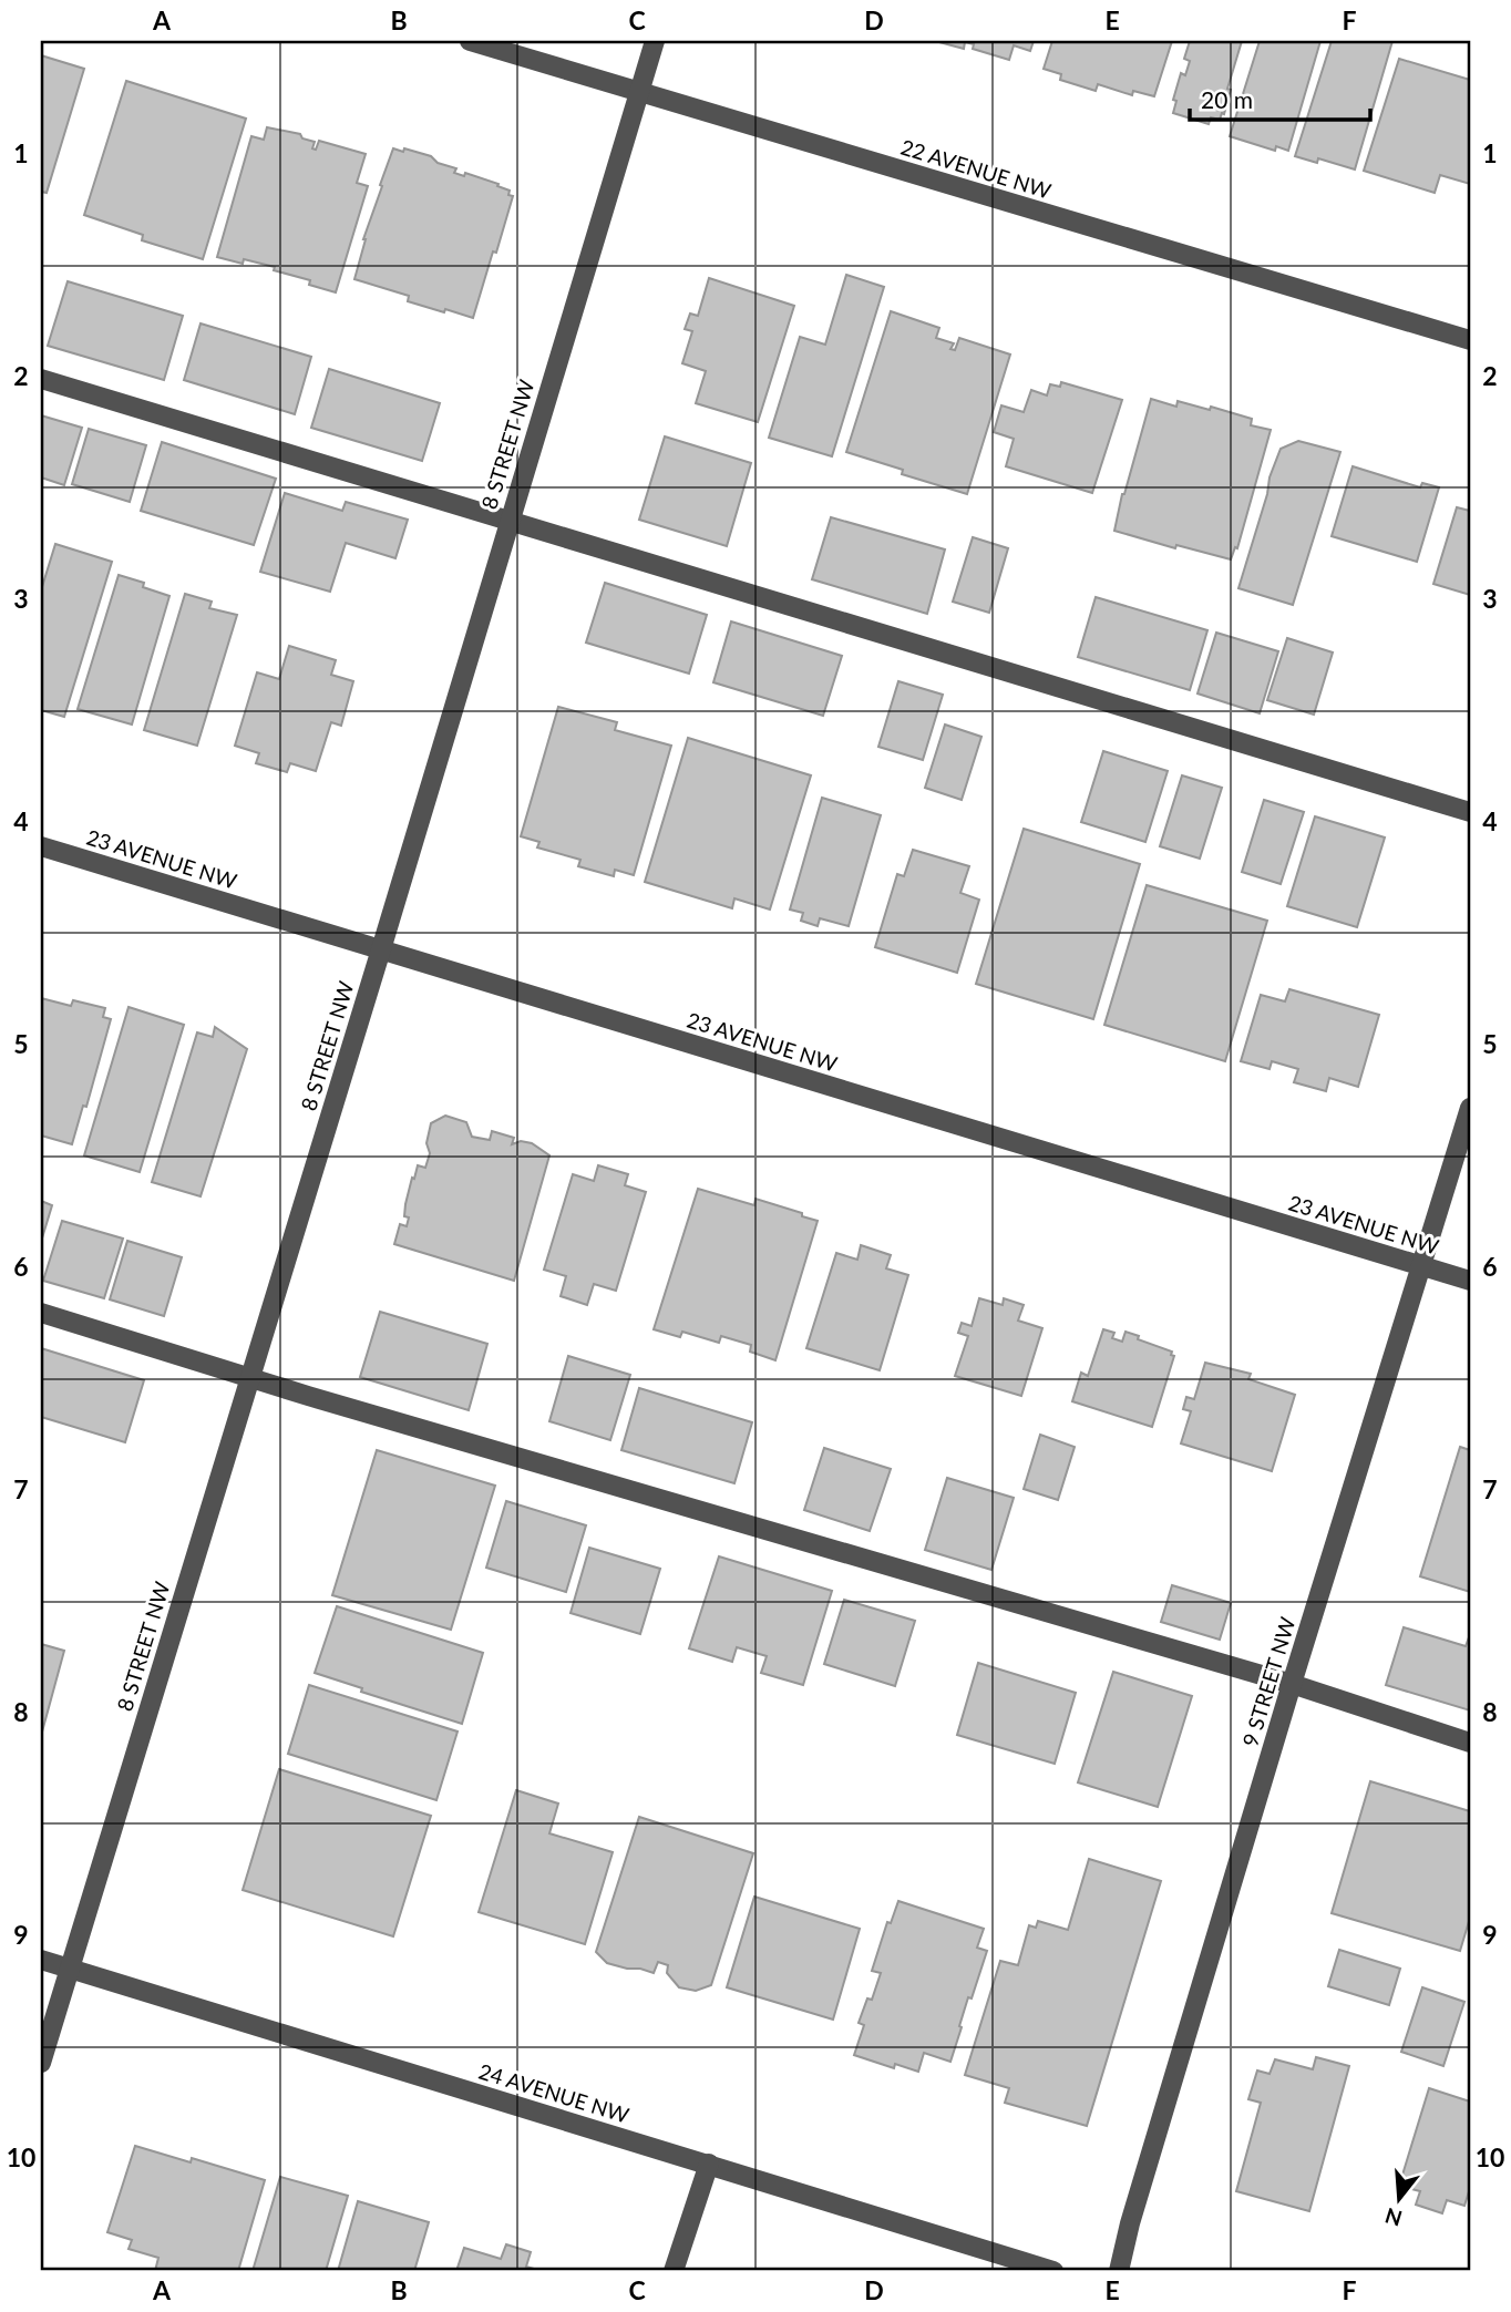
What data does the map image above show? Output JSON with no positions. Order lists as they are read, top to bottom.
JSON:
{
  "streets": {
    "street": [
      "22 AVENUE NW",
      "8 STREET NW",
      "23 AVENUE NW",
      "9 STREET NW",
      "24 AVENUE NW"
    ]
  },
  "crossings": [
    ["22 AVENUE NW", "8 STREET NW"],
    ["8 STREET NW", "23 AVENUE NW"],
    ["8 STREET NW", "24 AVENUE NW"],
    ["23 AVENUE NW", "9 STREET NW"]
  ],
  "scale_bar": "20 m",
  "north": "bottom",
  "grid": {
    "columns": [
      "A",
      "B",
      "C",
      "D",
      "E",
      "F"
    ],
    "rows": [
      "1",
      "2",
      "3",
      "4",
      "5",
      "6",
      "7",
      "8",
      "9",
      "10"
    ]
  }
}
